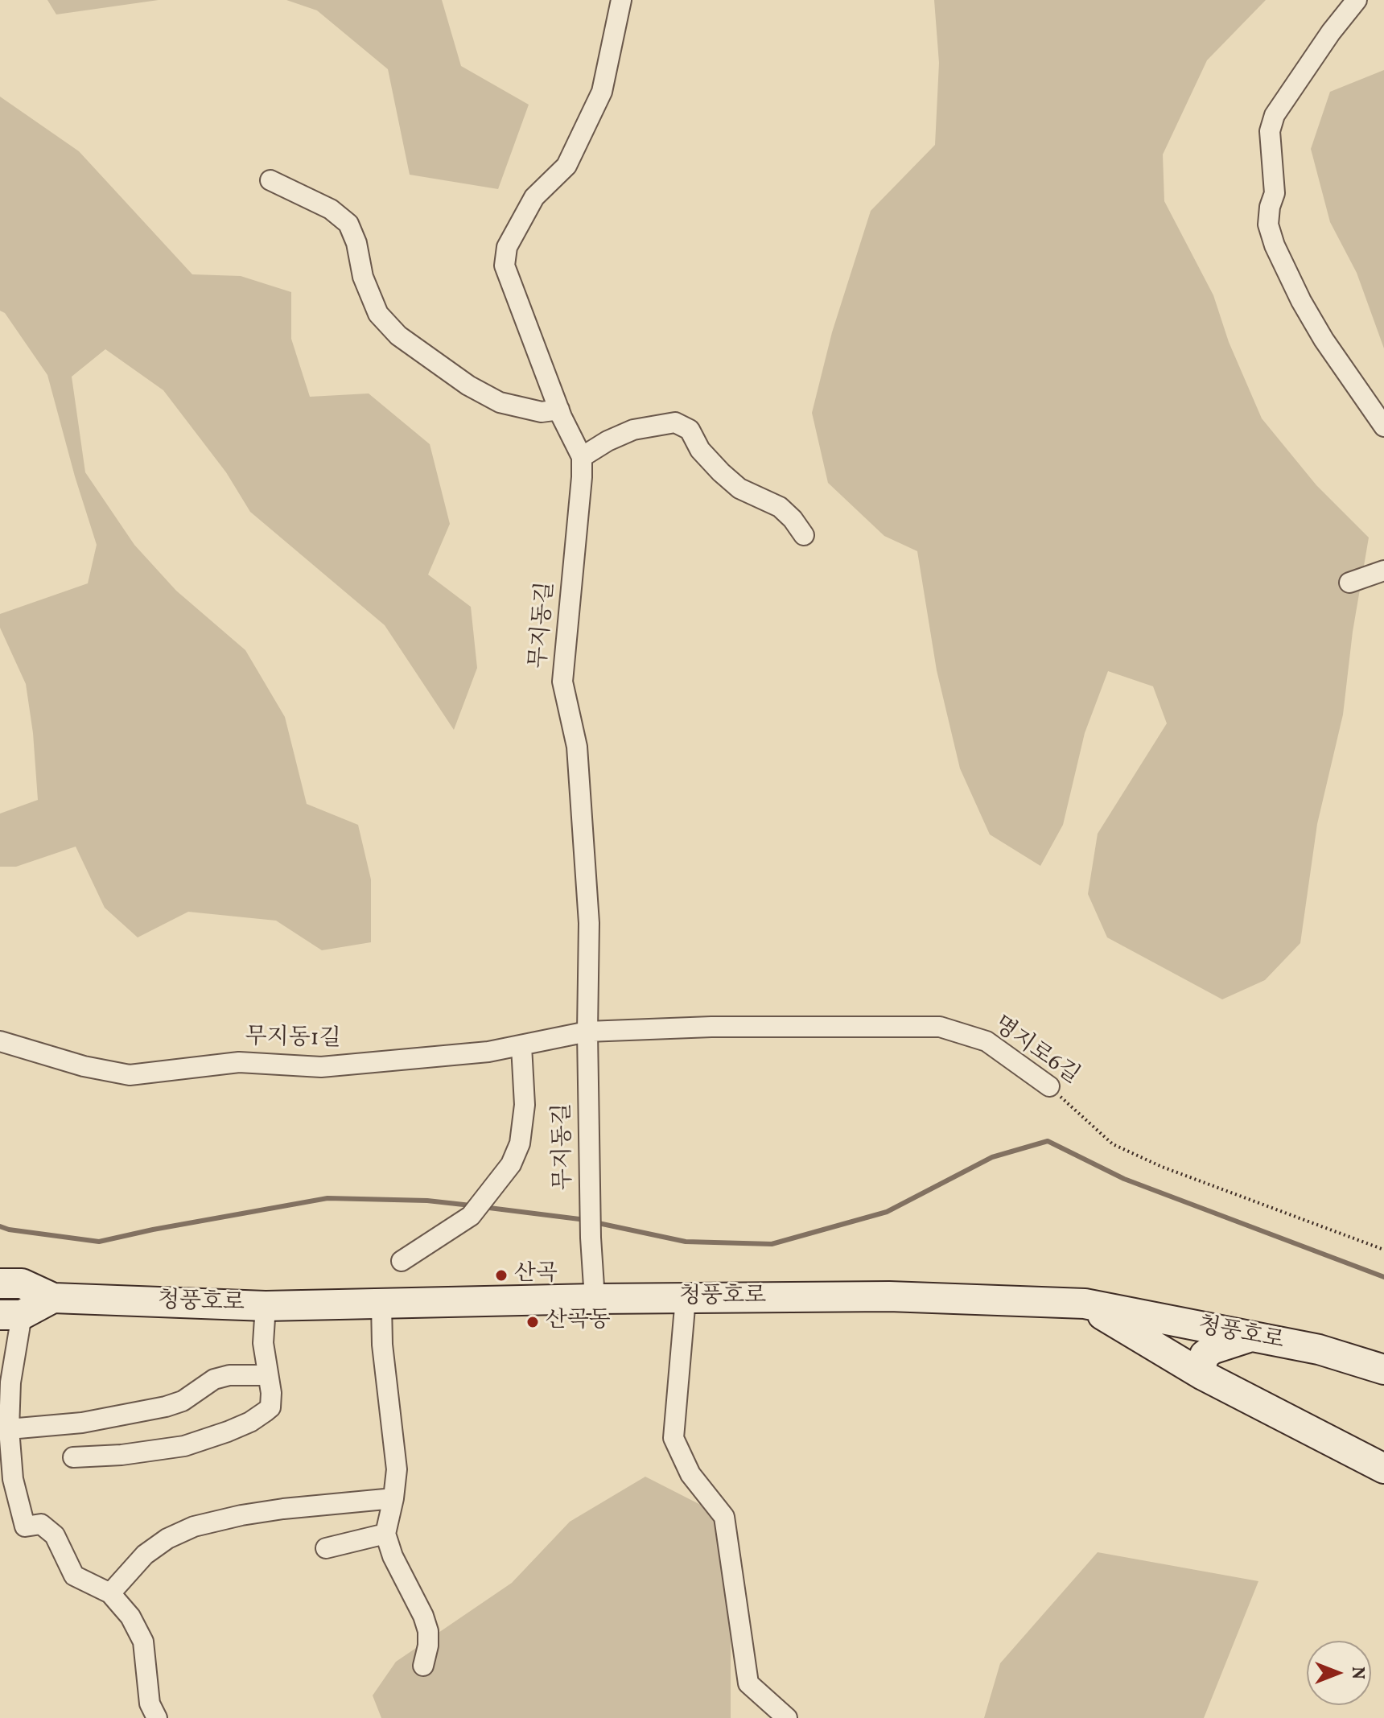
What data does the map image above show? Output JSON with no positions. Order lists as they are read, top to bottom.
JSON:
{
  "streets": {
    "main road": ["청풍호로"],
    "street": ["무지동길", "무지동1길", "명지로6길"]
  },
  "crossings": [
    ["무지동길", "무지동1길"],
    ["무지동길", "명지로6길"],
    ["무지동길", "청풍호로"],
    ["무지동1길", "명지로6길"]
  ],
  "places": ["산곡", "산곡동"],
  "north": "right"
}
